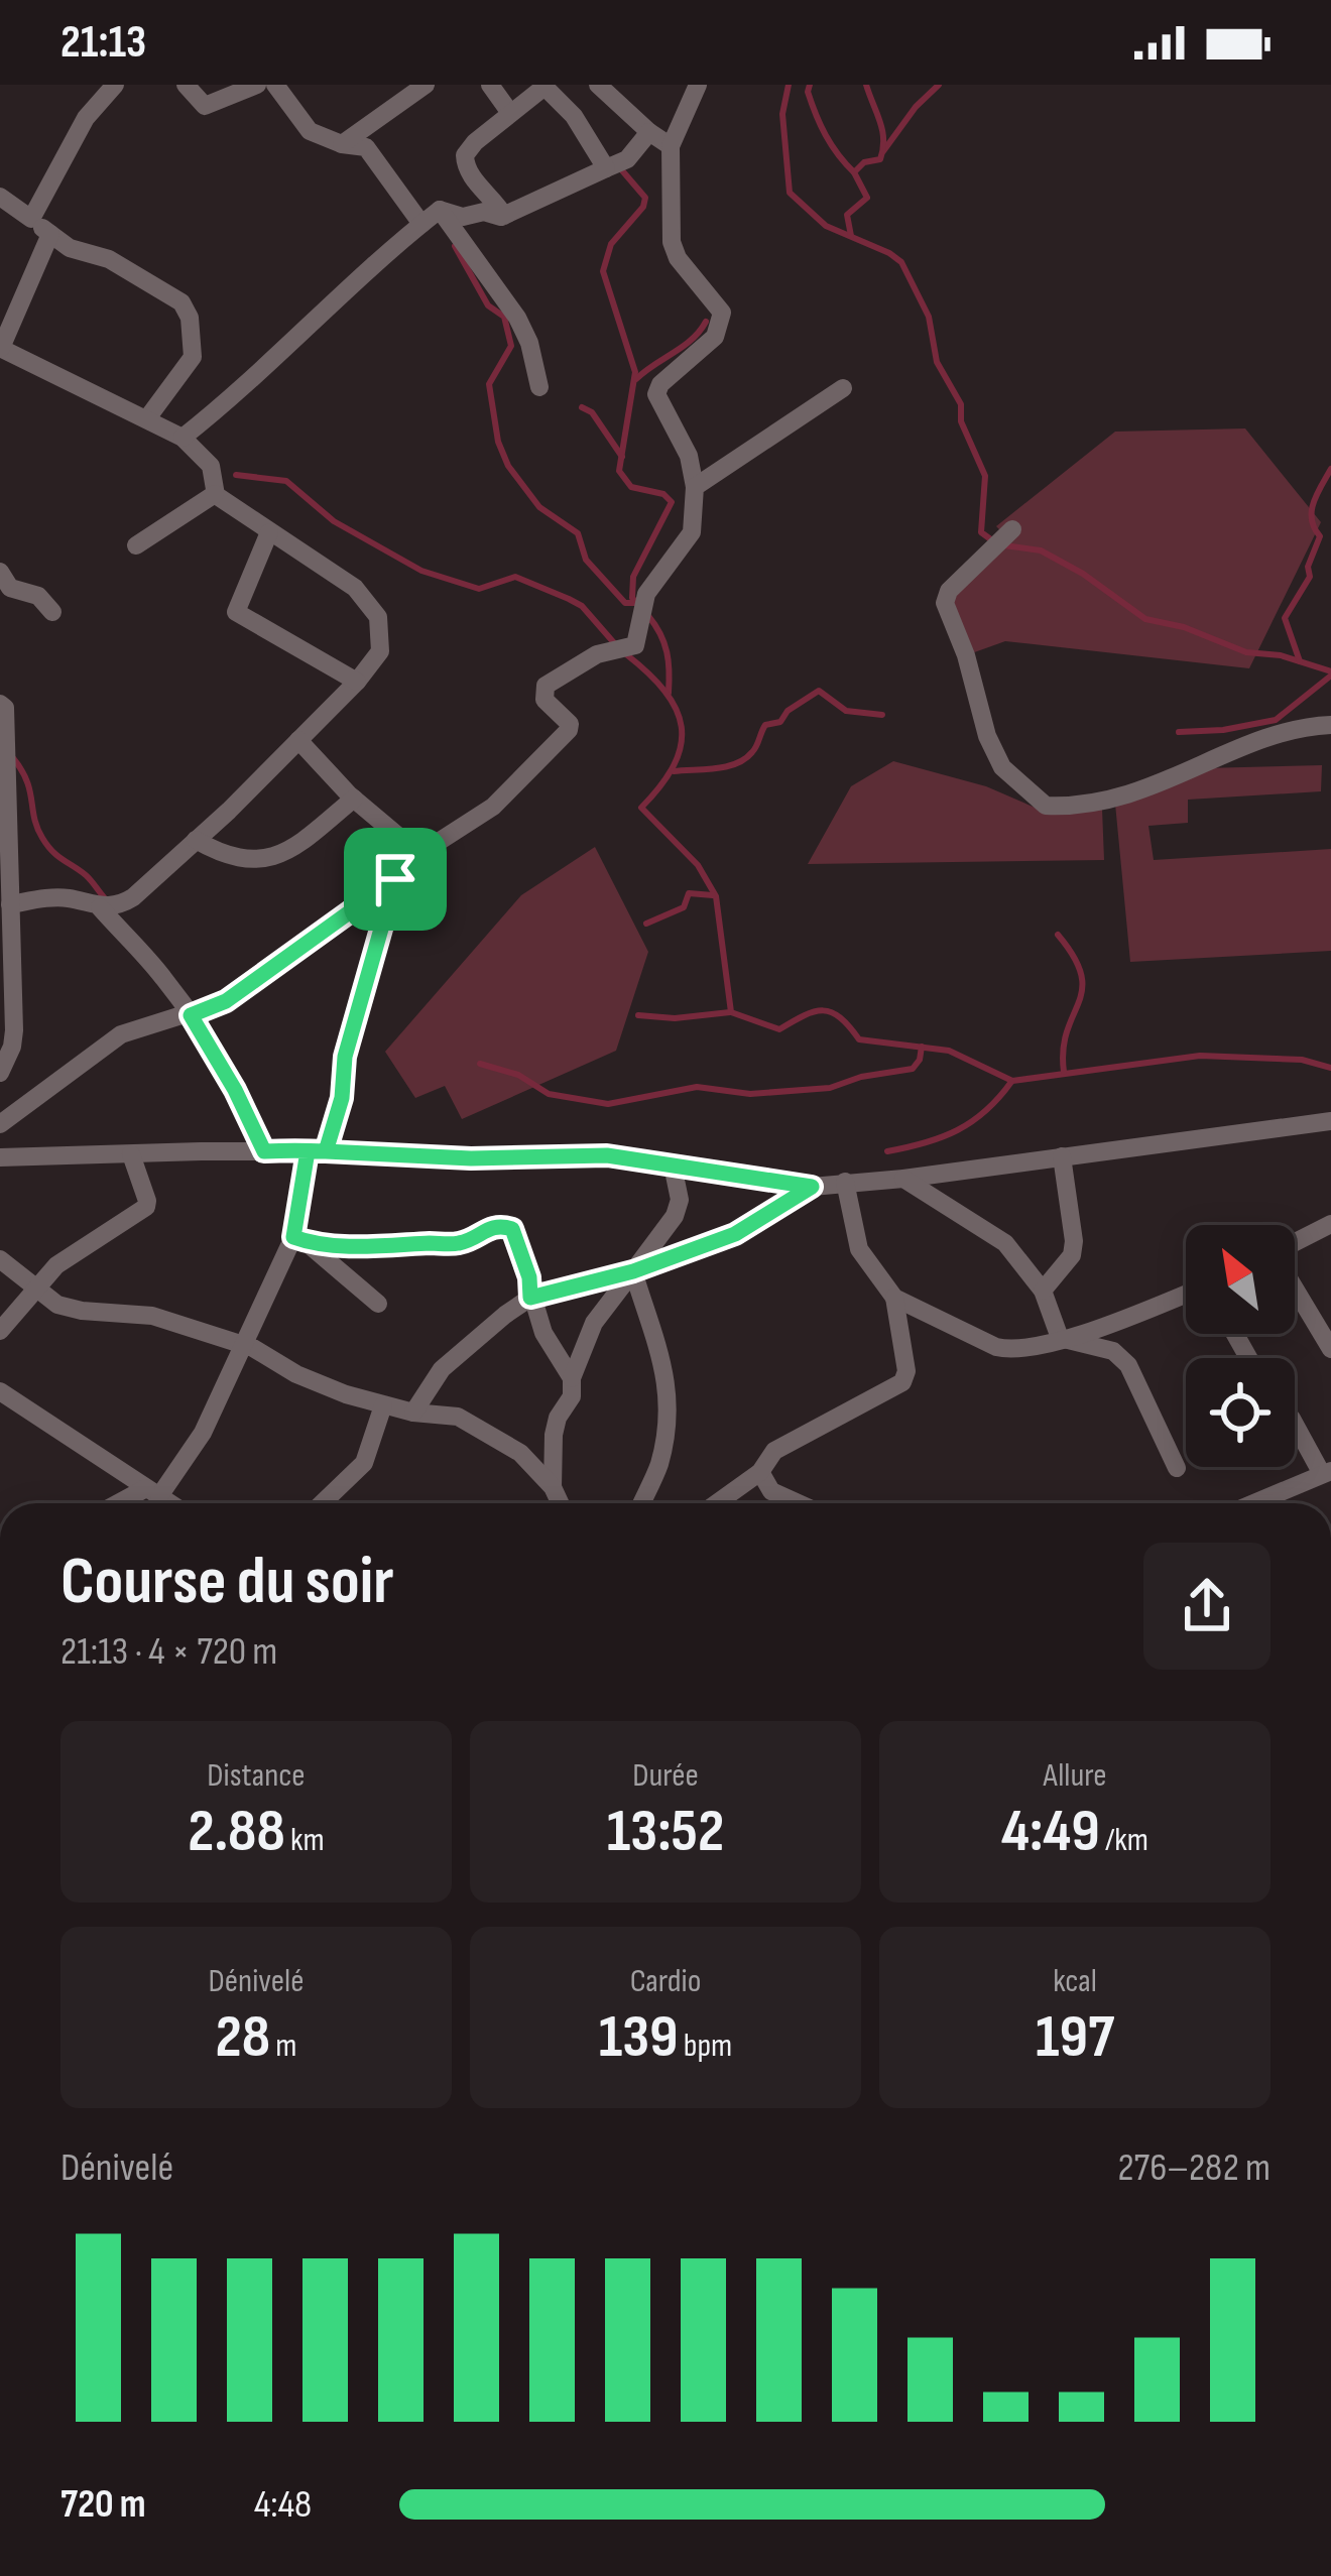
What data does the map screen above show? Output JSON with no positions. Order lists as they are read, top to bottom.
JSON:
{
  "north": "top left",
  "page": {
    "status": "21:13",
    "heading": ["Course du soir", "21:13 · 4 × 720 m"],
    "stats": [
      ["Distance", "2.88 km"],
      ["Durée", "13:52"],
      ["Allure", "4:49 /km"],
      ["Dénivelé", "28 m"],
      ["Cardio", "139 bpm"],
      ["kcal", "197"]
    ],
    "chart": ["Dénivelé", "276–282 m"],
    "list": [
      {
        "name": "720 m",
        "note": "4:48"
      }
    ]
  }
}
